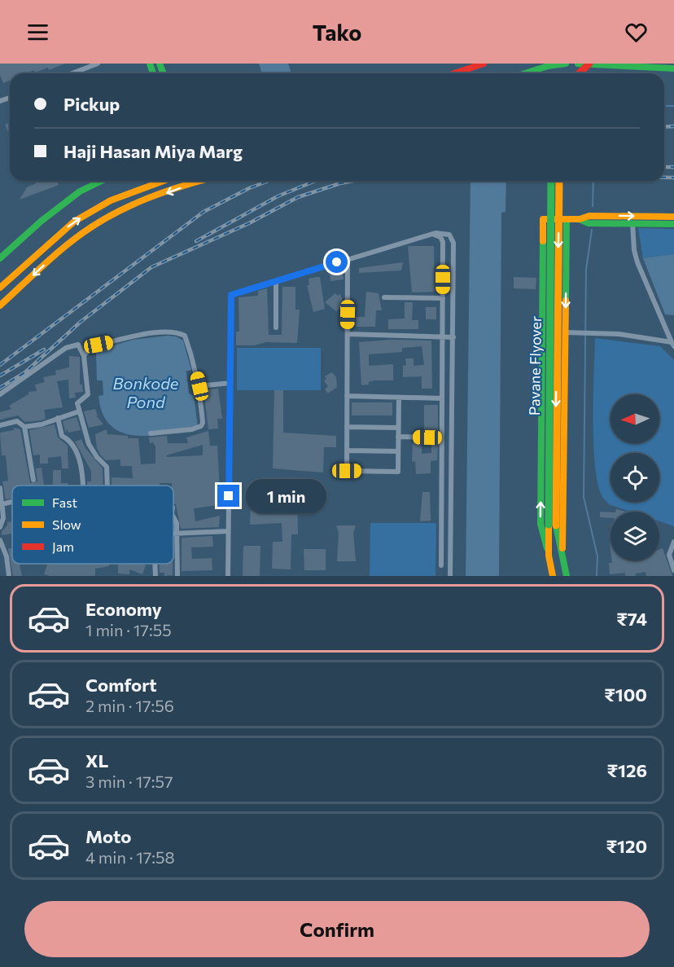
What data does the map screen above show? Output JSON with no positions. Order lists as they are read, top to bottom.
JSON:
{
  "streets": {
    "main road": ["Pavane Flyover"]
  },
  "water": ["Bonkode Pond"],
  "legend": ["Fast", "Slow", "Jam"],
  "north": "left",
  "page": {
    "header": "Tako",
    "banner": ["Pickup", "Haji Hasan Miya Marg"],
    "bubble": "1 min",
    "list": [
      {
        "name": "Economy",
        "note": "1 min · 17:55",
        "value": "₹74"
      },
      {
        "name": "Comfort",
        "note": "2 min · 17:56",
        "value": "₹100"
      },
      {
        "name": "XL",
        "note": "3 min · 17:57",
        "value": "₹126"
      },
      {
        "name": "Moto",
        "note": "4 min · 17:58",
        "value": "₹120"
      }
    ],
    "buttons": "Confirm"
  }
}
